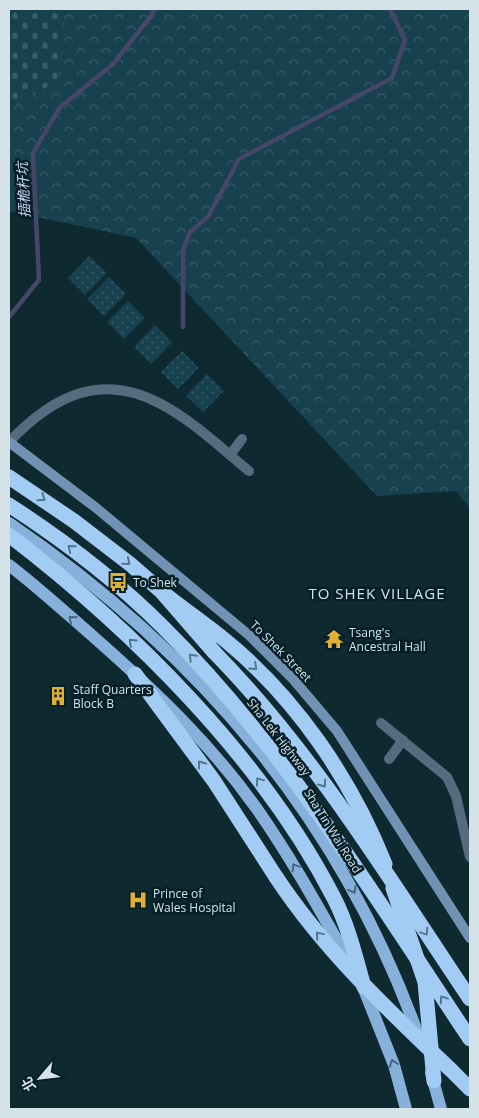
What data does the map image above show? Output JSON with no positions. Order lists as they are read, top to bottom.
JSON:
{
  "streets": {
    "highway": ["Sha Lek Highway"],
    "main road": ["Sha Tin Wai Road"],
    "street": ["To Shek Street"]
  },
  "districts": ["TO SHEK VILLAGE"],
  "water": ["插桅杆坑"],
  "places": {
    "bus stop": ["To Shek"],
    "temple": ["Tsang's Ancestral Hall"],
    "building": ["Staff Quarters Block B"],
    "hospital": ["Prince of Wales Hospital"]
  },
  "north": "bottom left"
}
